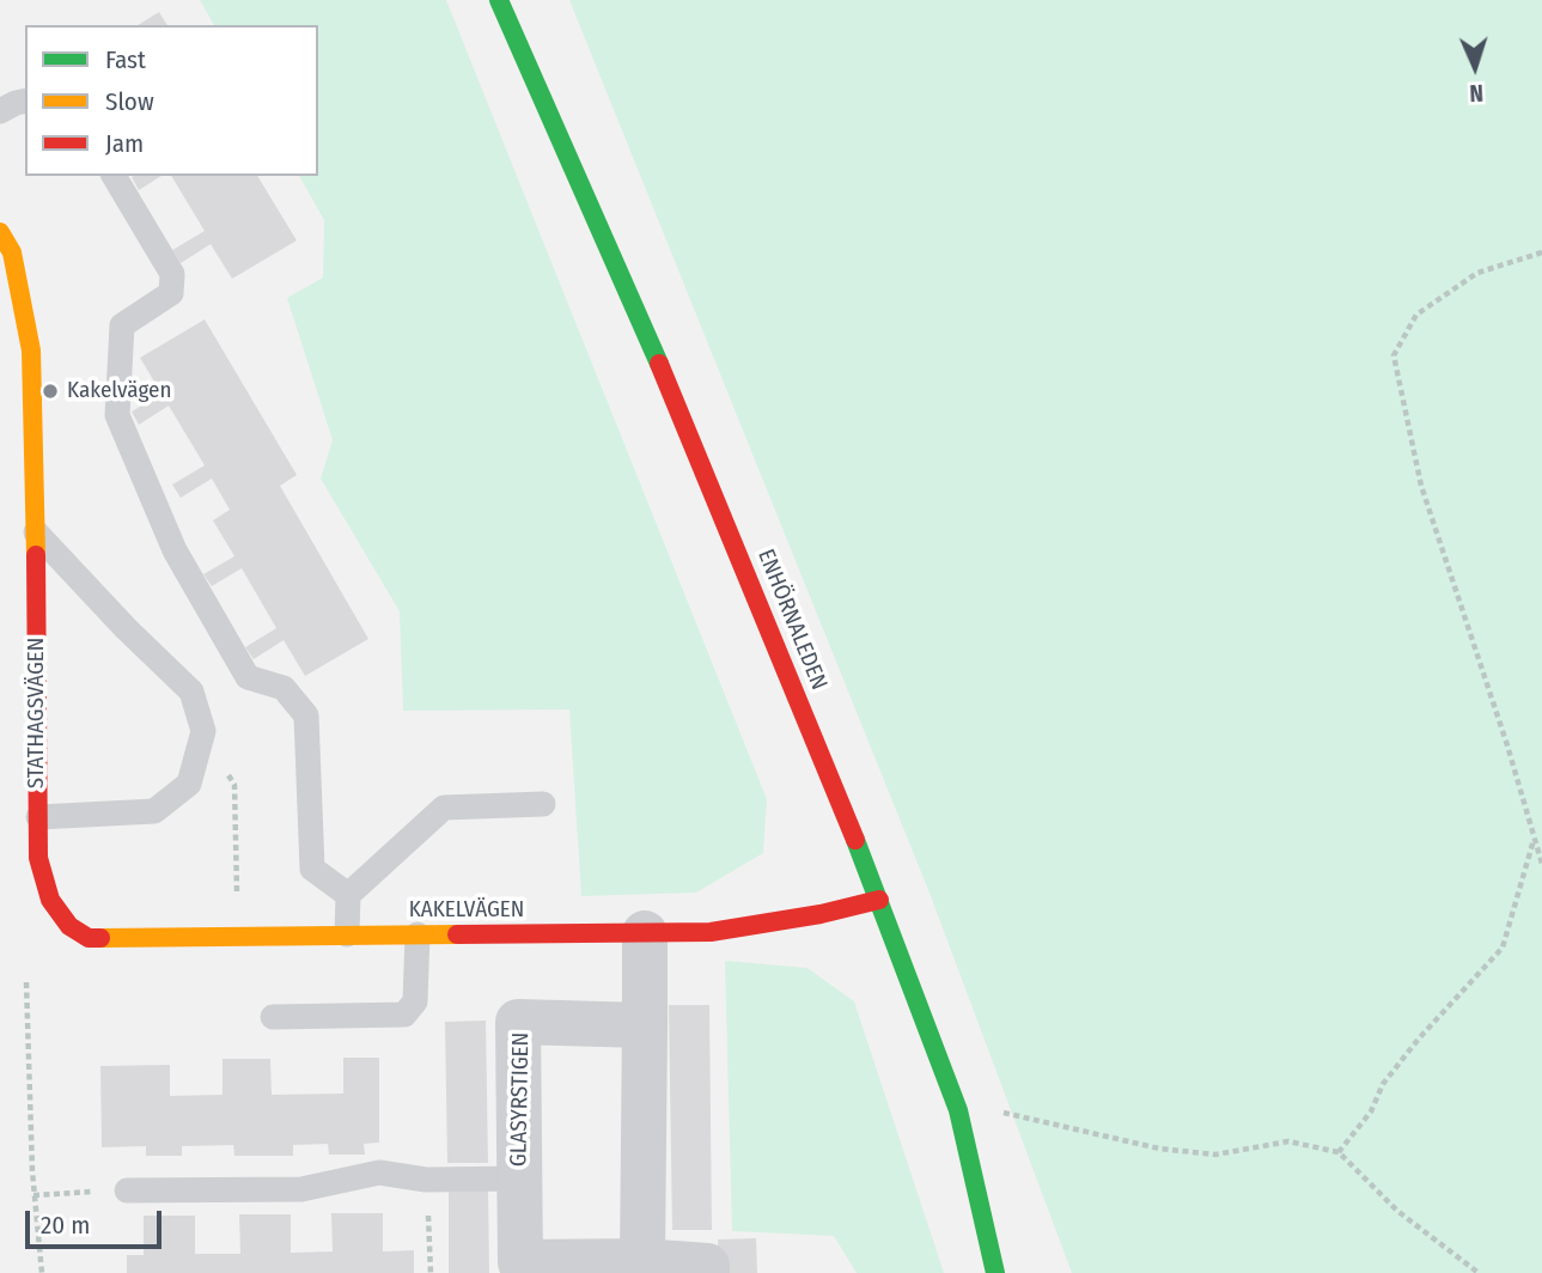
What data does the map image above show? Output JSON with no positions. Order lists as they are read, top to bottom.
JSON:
{
  "streets": {
    "street": [
      "ENHÖRNALEDEN",
      "STATHAGSVÄGEN",
      "KAKELVÄGEN",
      "GLASYRSTIGEN"
    ]
  },
  "crossings": [
    ["ENHÖRNALEDEN", "KAKELVÄGEN"],
    ["STATHAGSVÄGEN", "KAKELVÄGEN"]
  ],
  "places": ["Kakelvägen"],
  "legend": ["Fast", "Slow", "Jam"],
  "scale_bar": "20 m",
  "north": "bottom"
}
